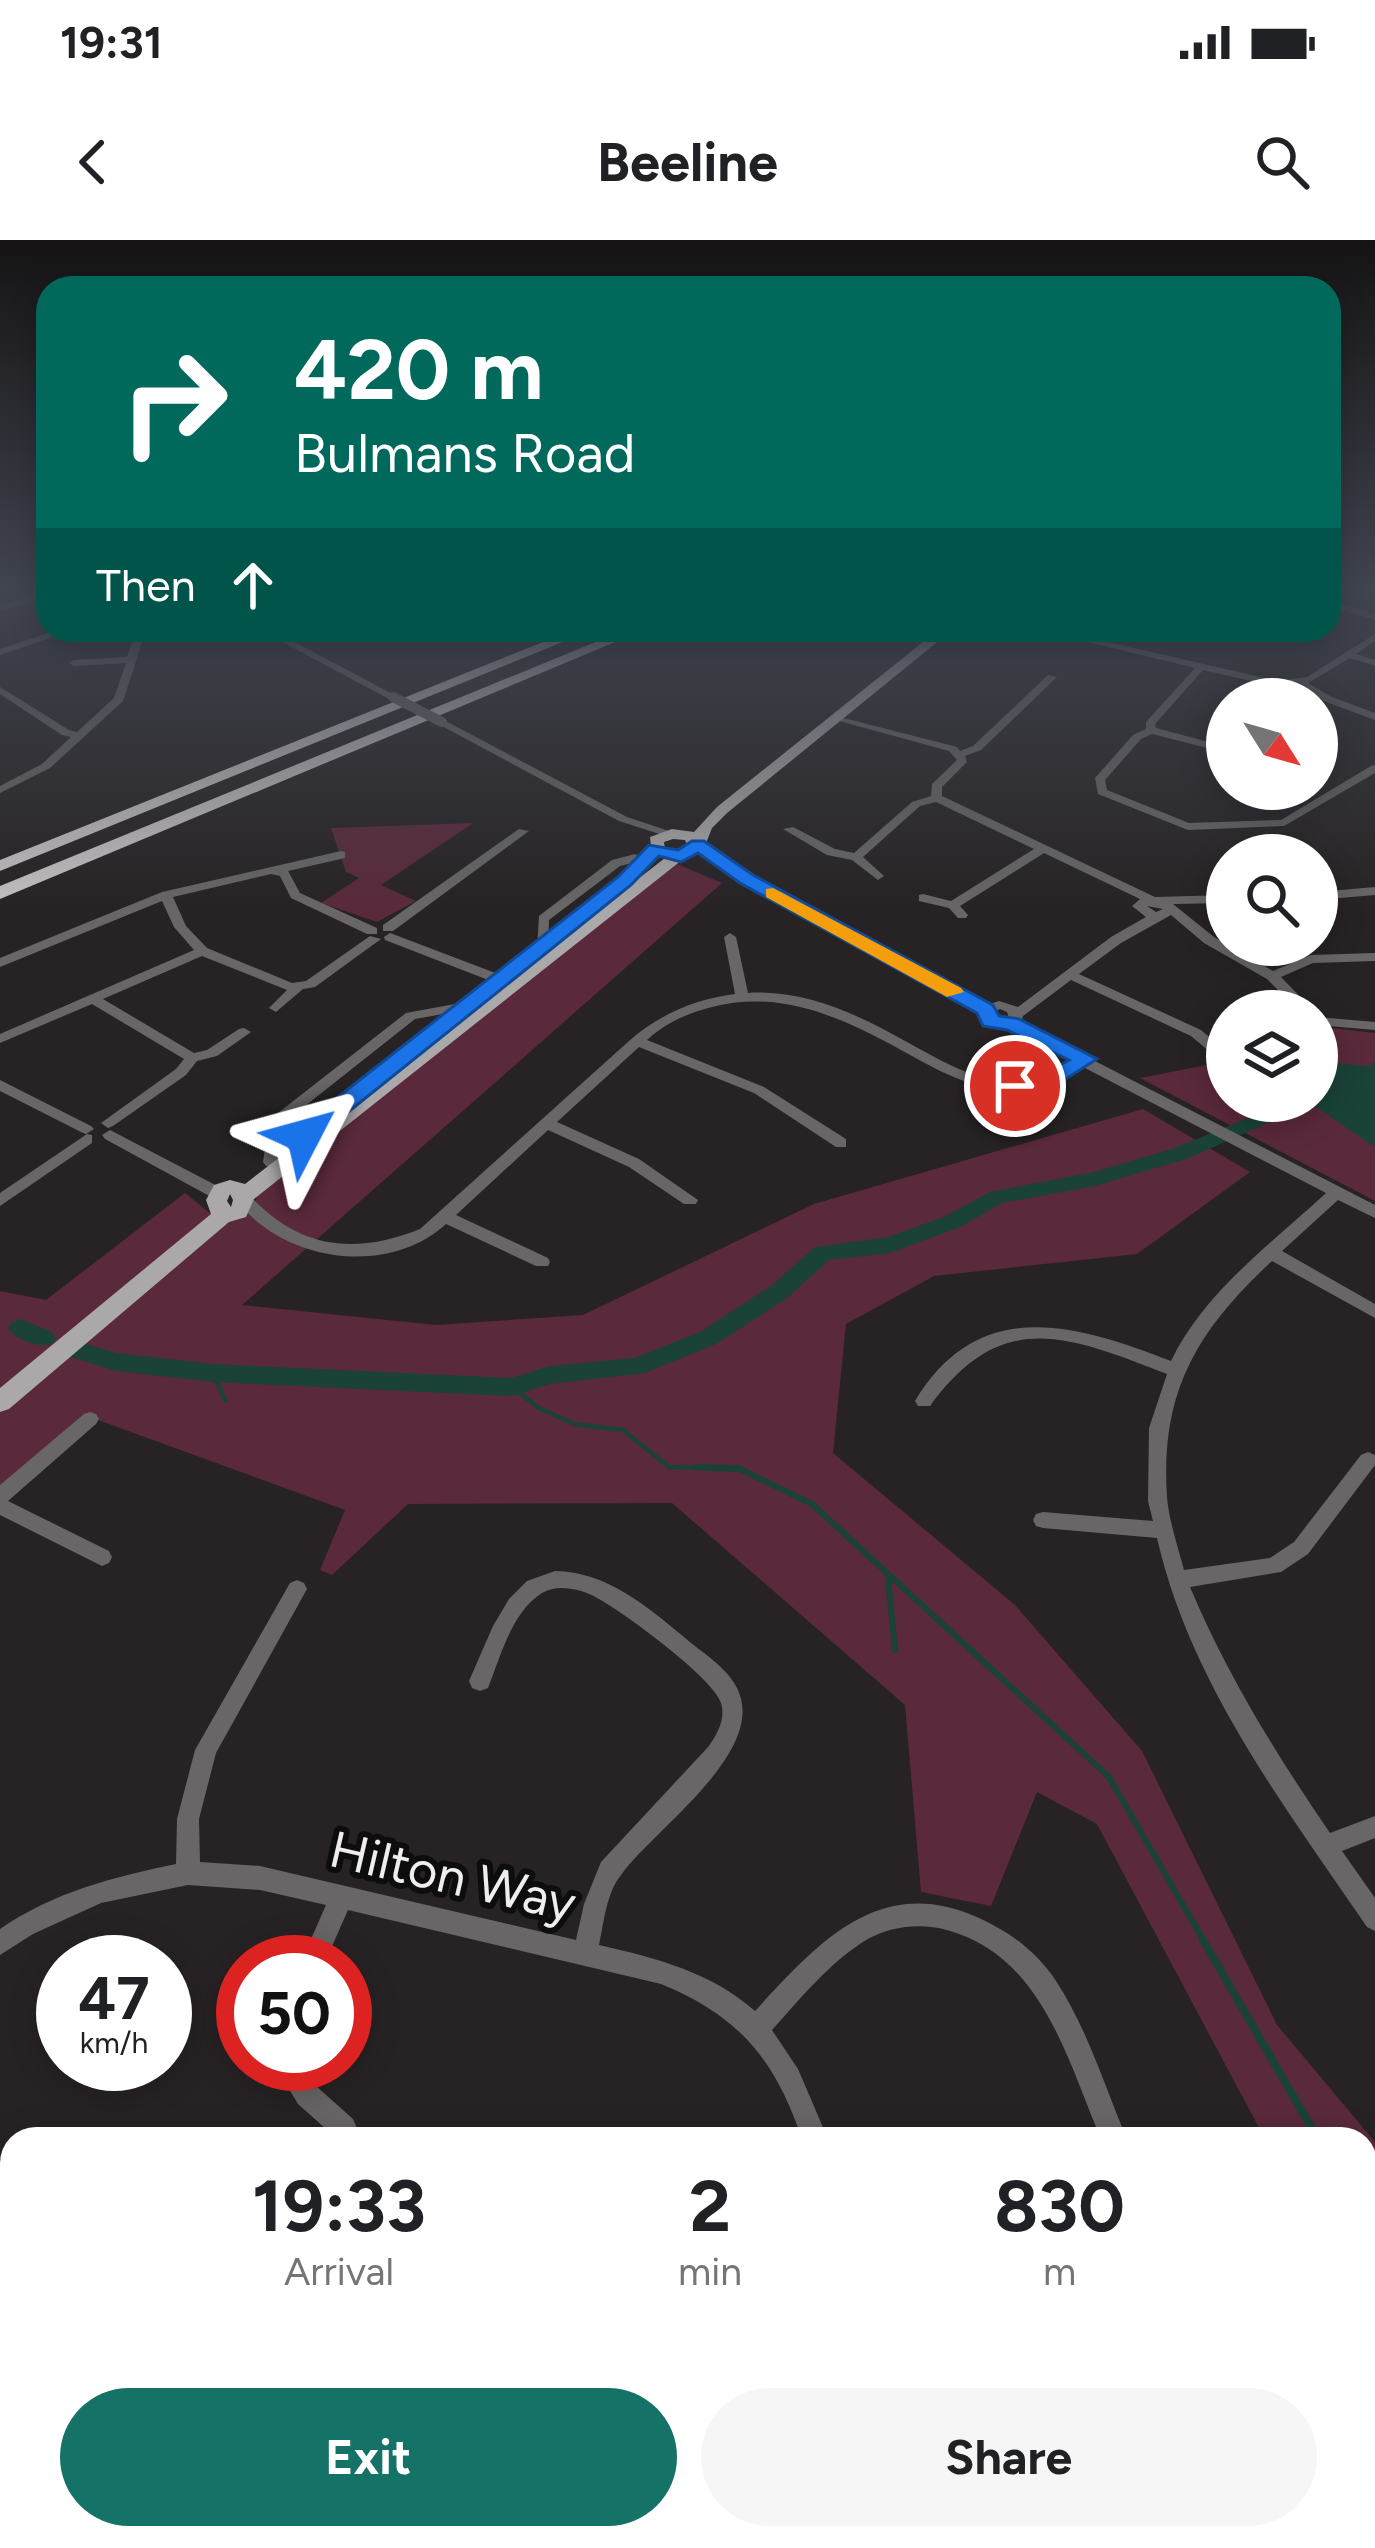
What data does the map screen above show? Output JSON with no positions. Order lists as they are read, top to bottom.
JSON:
{
  "streets": {
    "street": ["Hilton Way"]
  },
  "north": "bottom right",
  "page": {
    "status": "19:31",
    "header": "Beeline",
    "turn": ["420 m", "Bulmans Road"],
    "then": "Then",
    "speed": "47 km/h",
    "limit": "50",
    "eta": [
      "19:33",
      "Arrival",
      "2",
      "min",
      "830",
      "m"
    ],
    "buttons": ["Exit", "Share"]
  }
}
